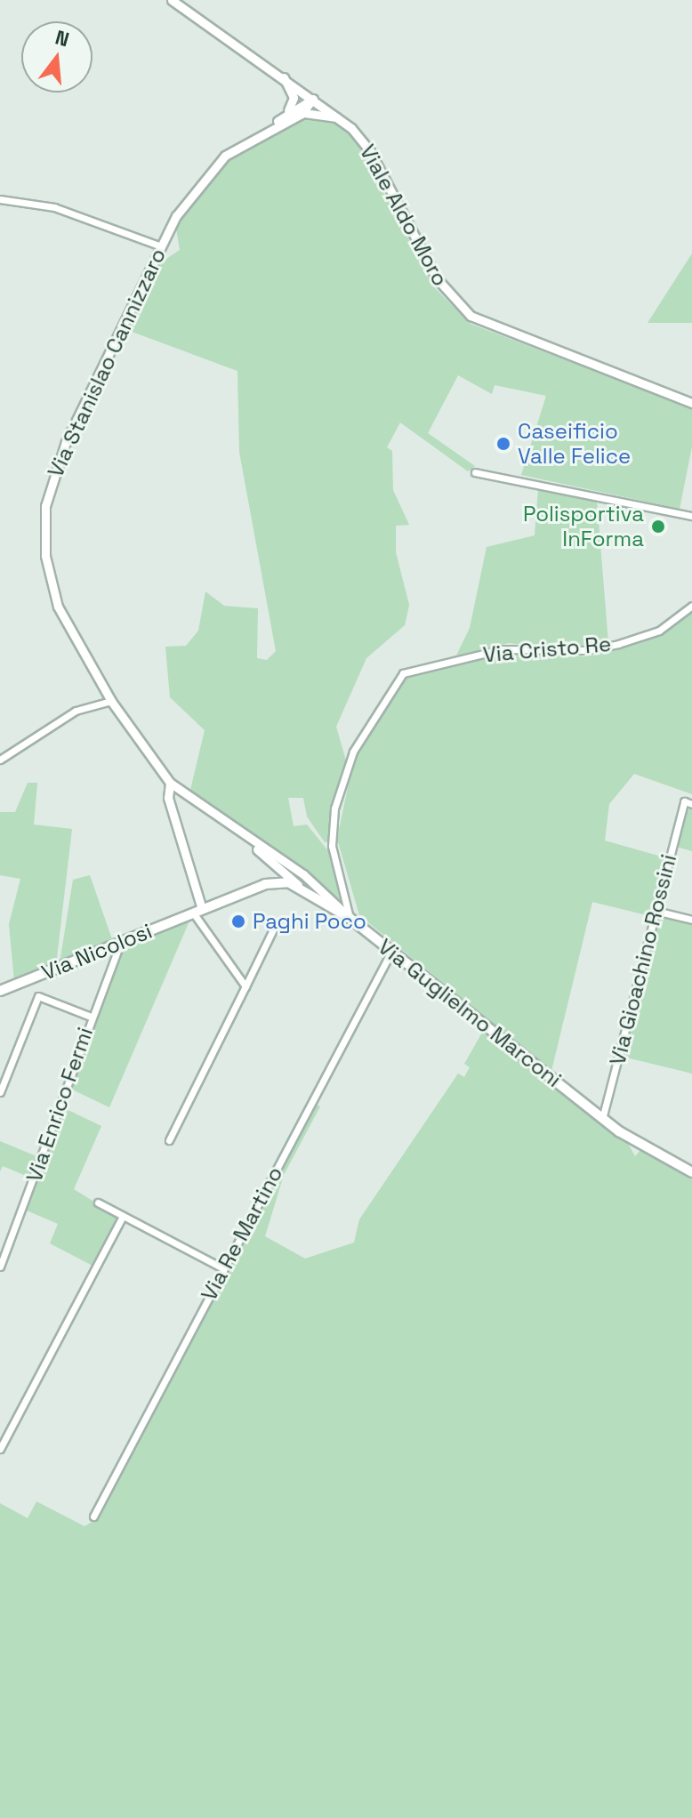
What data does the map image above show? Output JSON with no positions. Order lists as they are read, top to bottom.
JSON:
{
  "streets": {
    "main road": ["Via Nicolosi", "Via Guglielmo Marconi"],
    "street": [
      "Viale Aldo Moro",
      "Via Stanislao Cannizzaro",
      "Via Cristo Re",
      "Via Gioachino Rossini",
      "Via Enrico Fermi",
      "Via Re Martino"
    ]
  },
  "crossings": [
    ["Via Stanislao Cannizzaro", "Via Nicolosi"],
    ["Via Cristo Re", "Via Guglielmo Marconi"],
    ["Via Nicolosi", "Via Enrico Fermi"],
    ["Via Gioachino Rossini", "Via Guglielmo Marconi"],
    ["Via Guglielmo Marconi", "Via Re Martino"]
  ],
  "places": ["Caseificio Valle Felice", "Polisportiva InForma", "Paghi Poco"],
  "north": "top"
}
